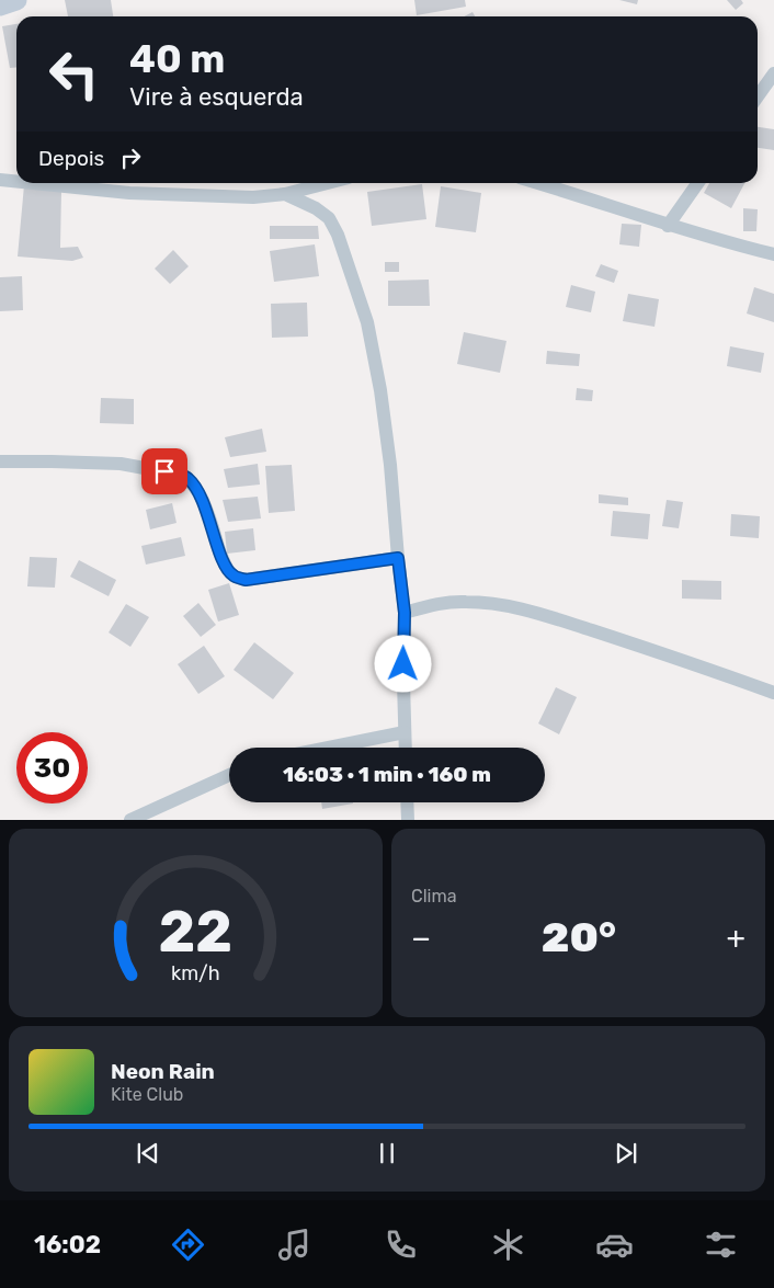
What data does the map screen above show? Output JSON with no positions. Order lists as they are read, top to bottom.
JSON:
{
  "page": {
    "turn": ["40 m", "Vire à esquerda"],
    "then": "Depois",
    "limit": "30",
    "trip": "16:03 · 1 min · 160 m",
    "tile": "Clima",
    "heat": ["−", "20°", "+"],
    "song": ["Neon Rain", "Kite Club"],
    "tabs": "16:02",
    "gauge": ["22", "km/h"]
  }
}
